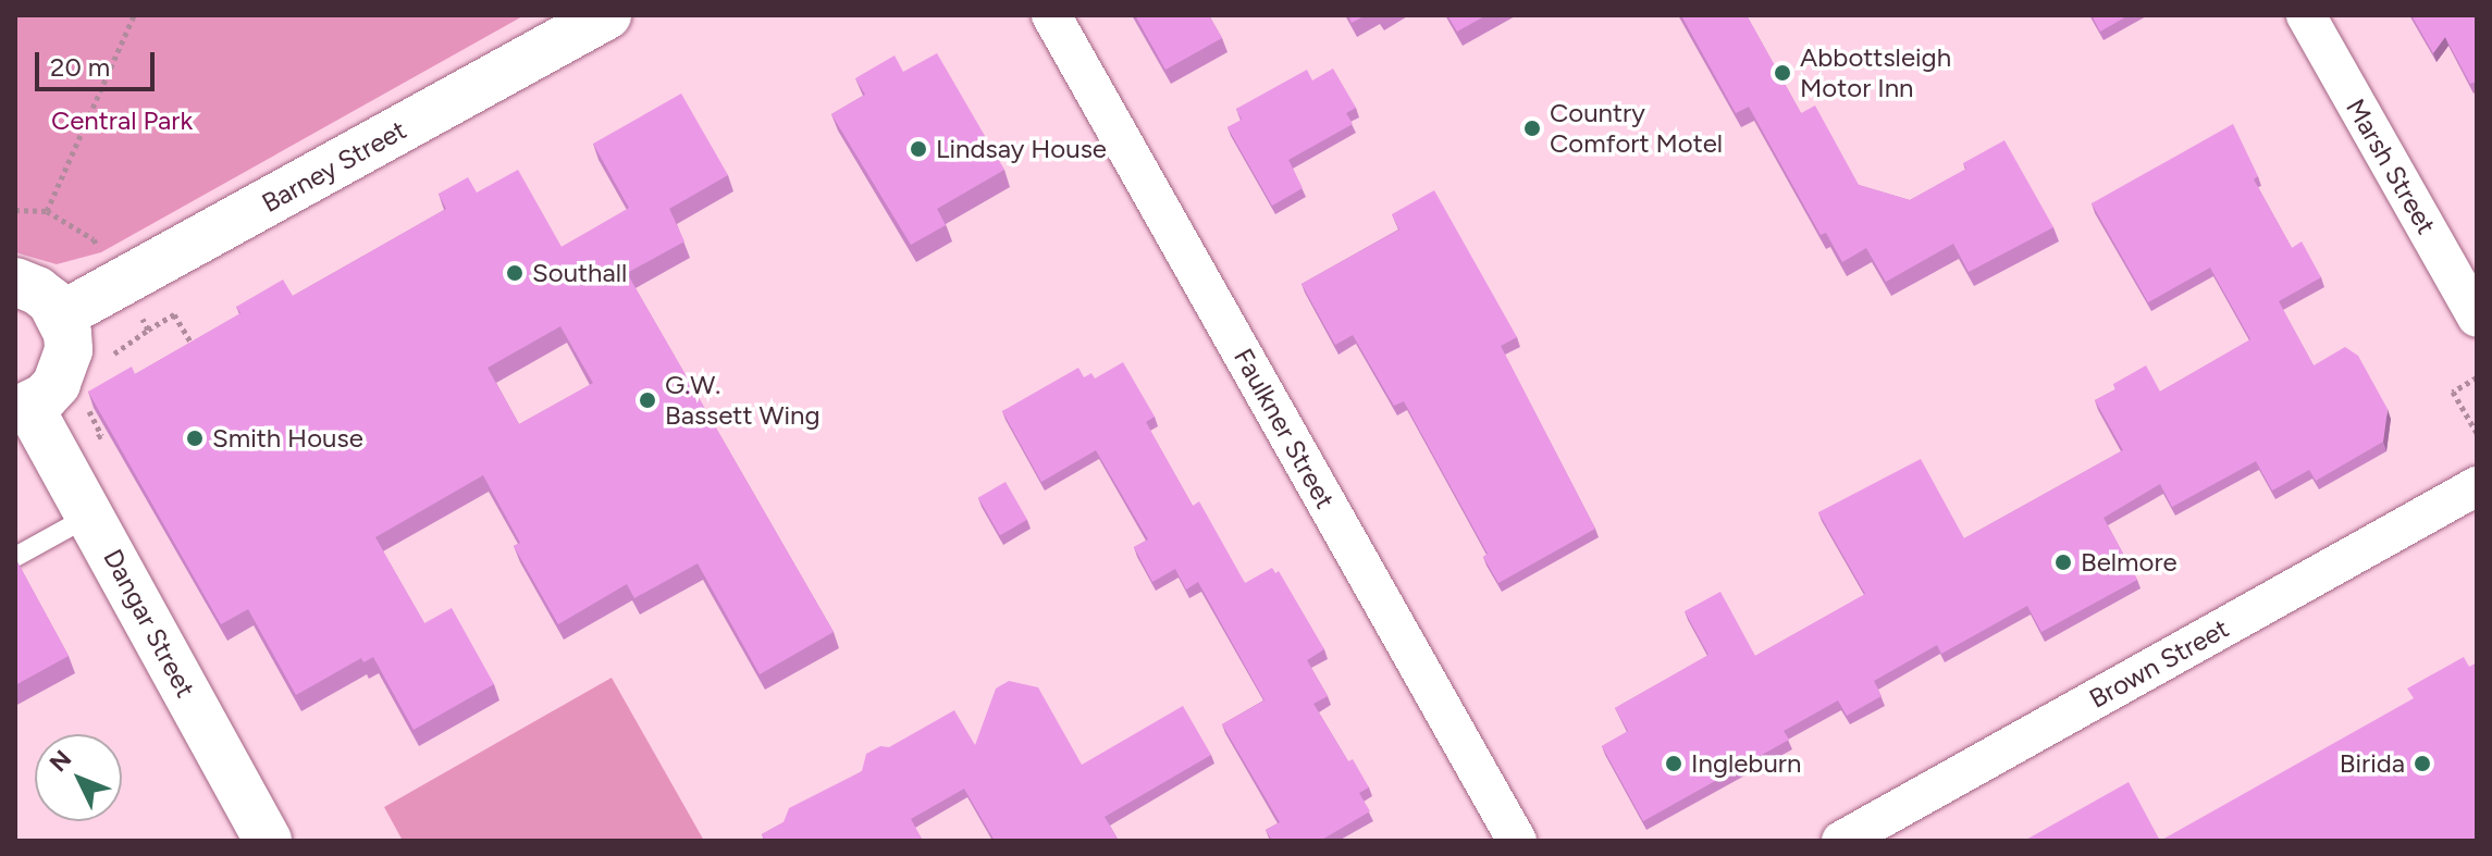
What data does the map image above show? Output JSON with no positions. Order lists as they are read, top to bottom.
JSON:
{
  "streets": {
    "main road": ["Barney Street", "Dangar Street"],
    "street": ["Marsh Street", "Faulkner Street", "Brown Street"]
  },
  "parks": ["Central Park"],
  "places": [
    "Abbottsleigh Motor Inn",
    "Country Comfort Motel",
    "Lindsay House",
    "Southall",
    "G.W. Bassett Wing",
    "Smith House",
    "Belmore",
    "Ingleburn",
    "Birida"
  ],
  "scale_bar": "20 m",
  "north": "top left"
}
